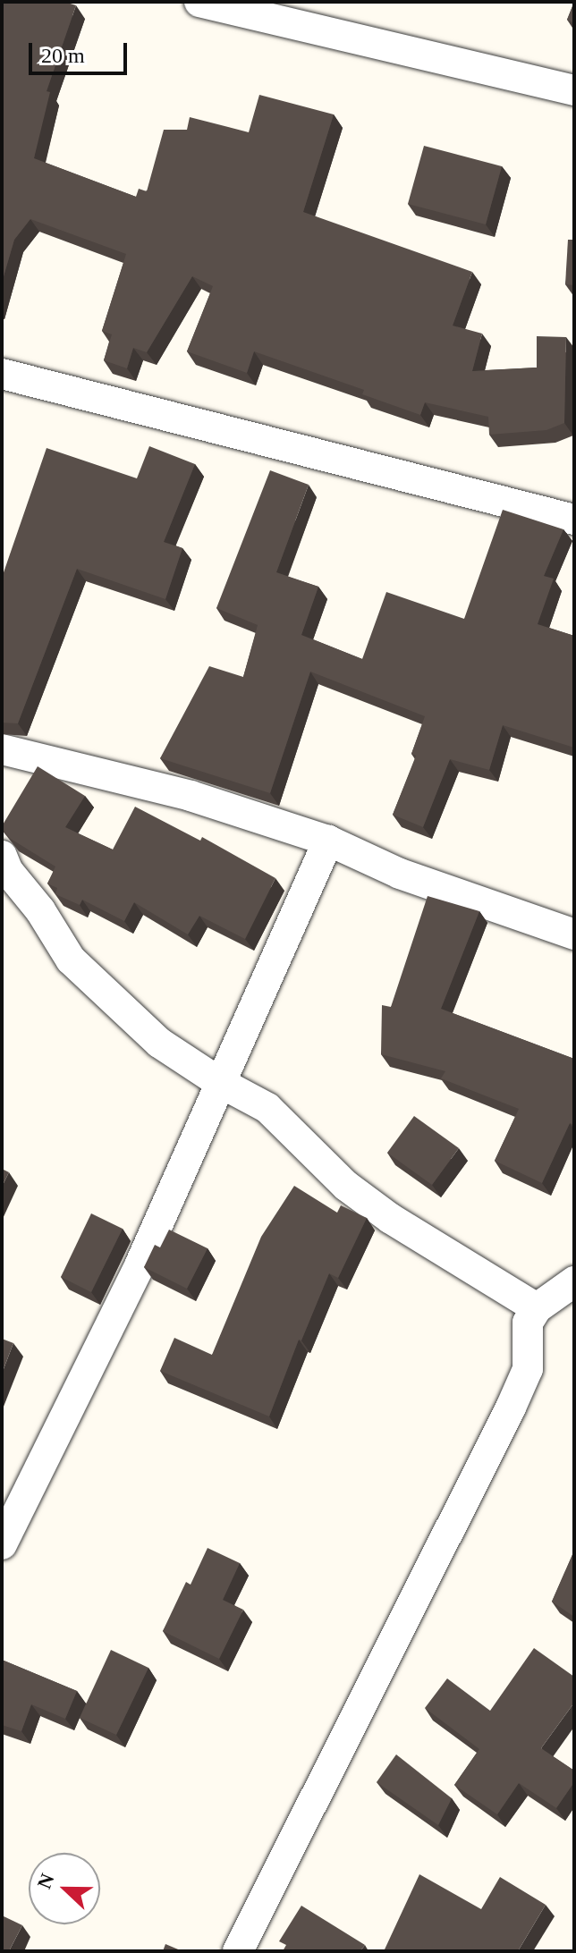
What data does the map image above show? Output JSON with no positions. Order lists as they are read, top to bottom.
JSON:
{
  "scale_bar": "20 m",
  "north": "left"
}
